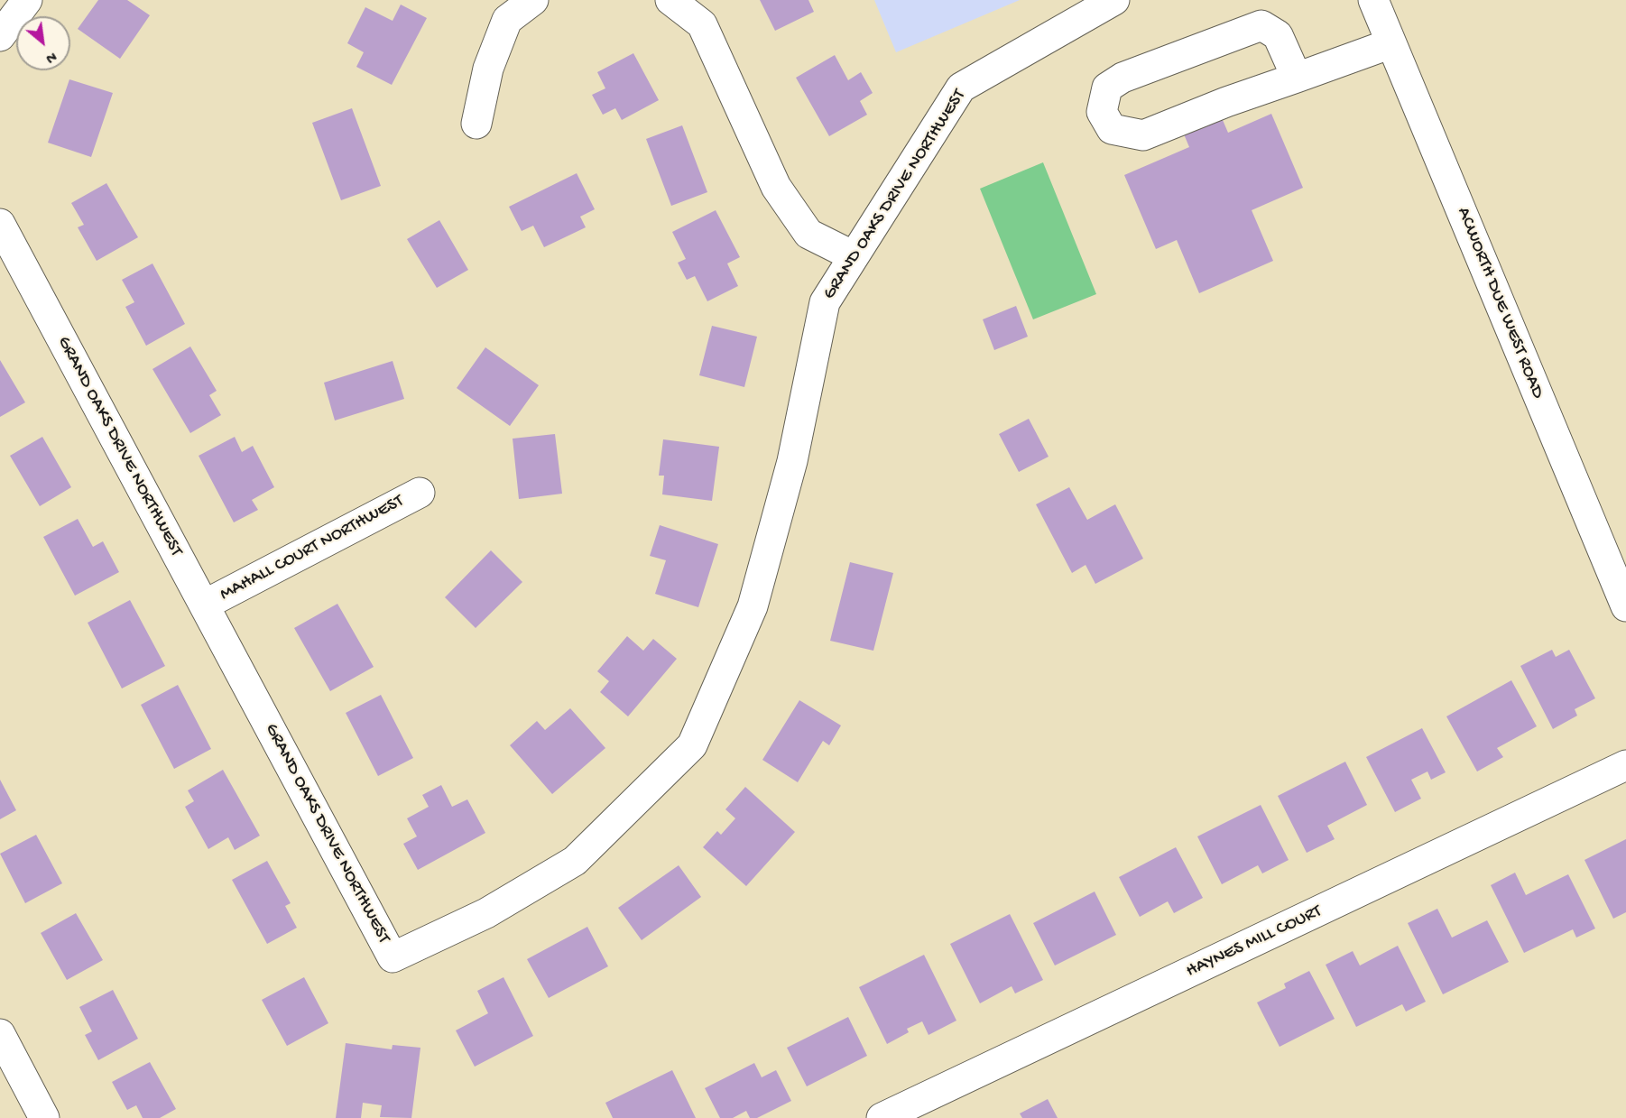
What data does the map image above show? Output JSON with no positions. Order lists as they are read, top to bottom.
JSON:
{
  "streets": {
    "street": [
      "GRAND OAKS DRIVE NORTHWEST",
      "ACWORTH DUE WEST ROAD",
      "MAHALL COURT NORTHWEST",
      "HAYNES MILL COURT"
    ]
  },
  "crossings": [
    ["GRAND OAKS DRIVE NORTHWEST", "MAHALL COURT NORTHWEST"]
  ],
  "north": "bottom right"
}
